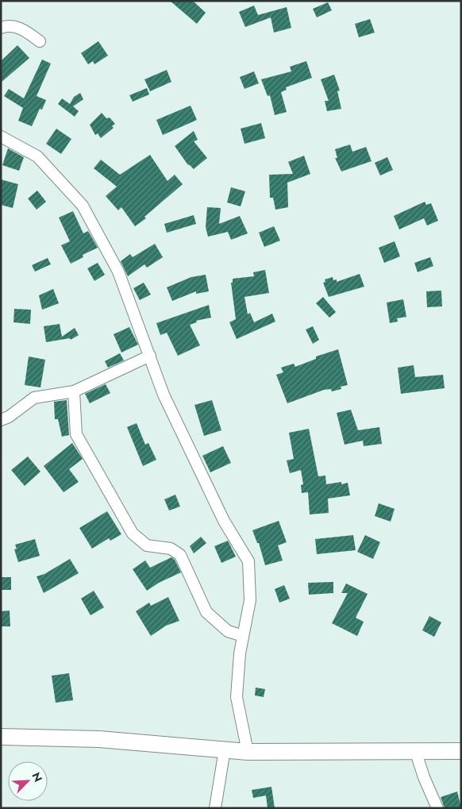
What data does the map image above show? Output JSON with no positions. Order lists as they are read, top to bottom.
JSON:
{
  "north": "top right"
}
